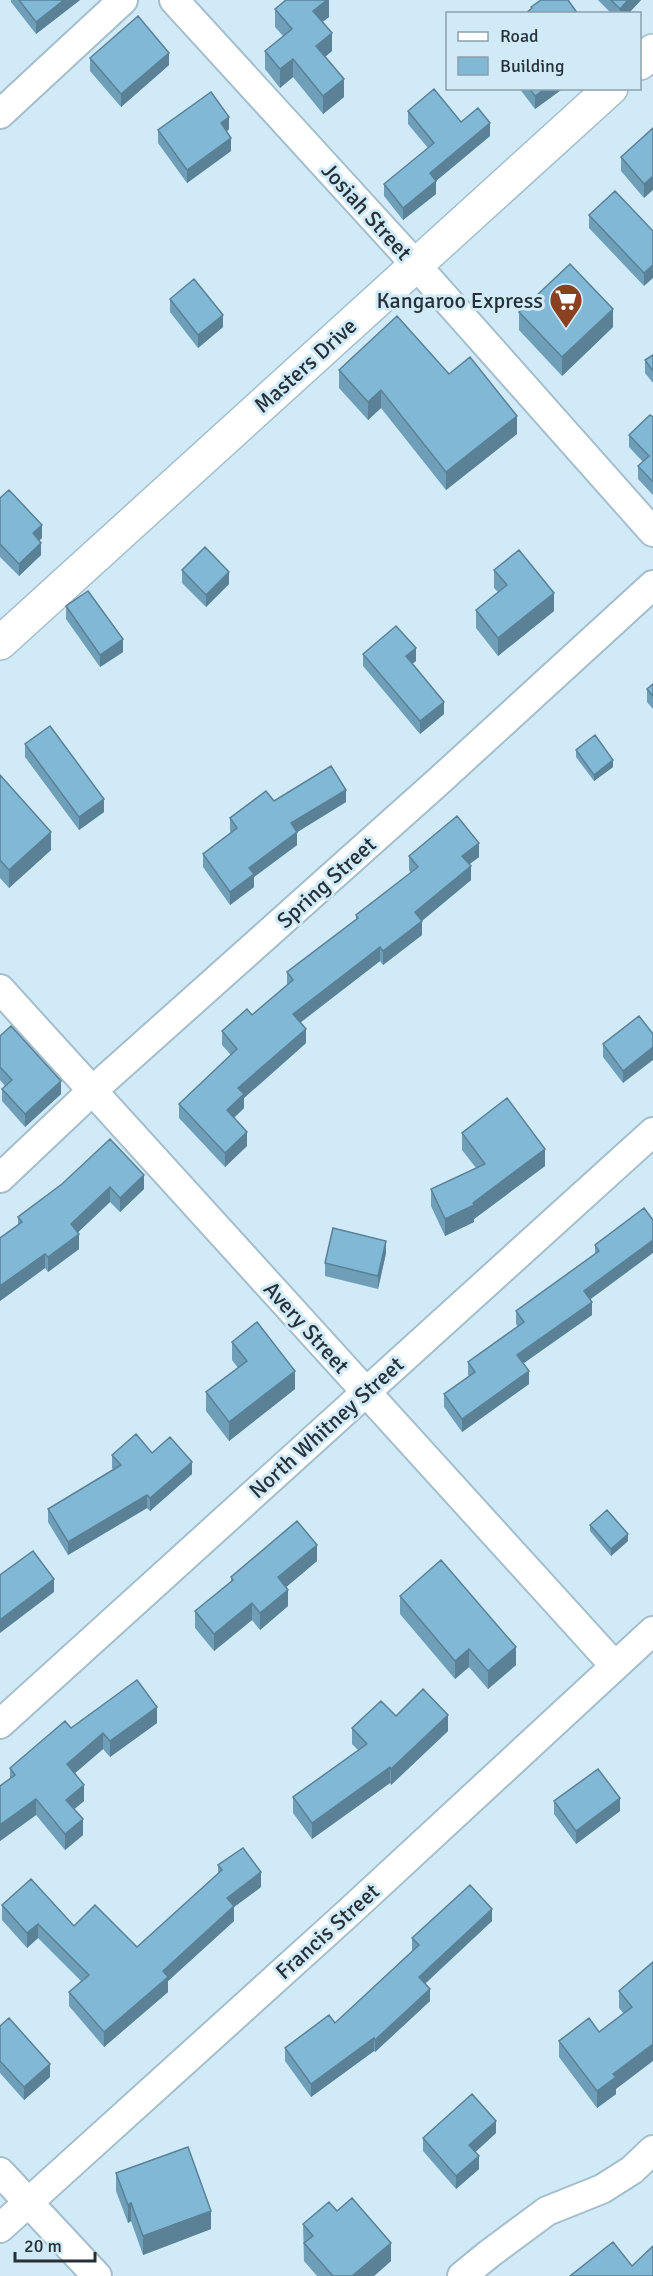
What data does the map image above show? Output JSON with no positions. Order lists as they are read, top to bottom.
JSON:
{
  "streets": {
    "street": [
      "Josiah Street",
      "Masters Drive",
      "Spring Street",
      "Avery Street",
      "North Whitney Street",
      "Francis Street"
    ]
  },
  "crossings": [
    ["Josiah Street", "Masters Drive"],
    ["Spring Street", "Avery Street"],
    ["Avery Street", "North Whitney Street"],
    ["Avery Street", "Francis Street"]
  ],
  "places": {
    "supermarket": ["Kangaroo Express"]
  },
  "legend": ["Road", "Building"],
  "scale_bar": "20 m"
}
